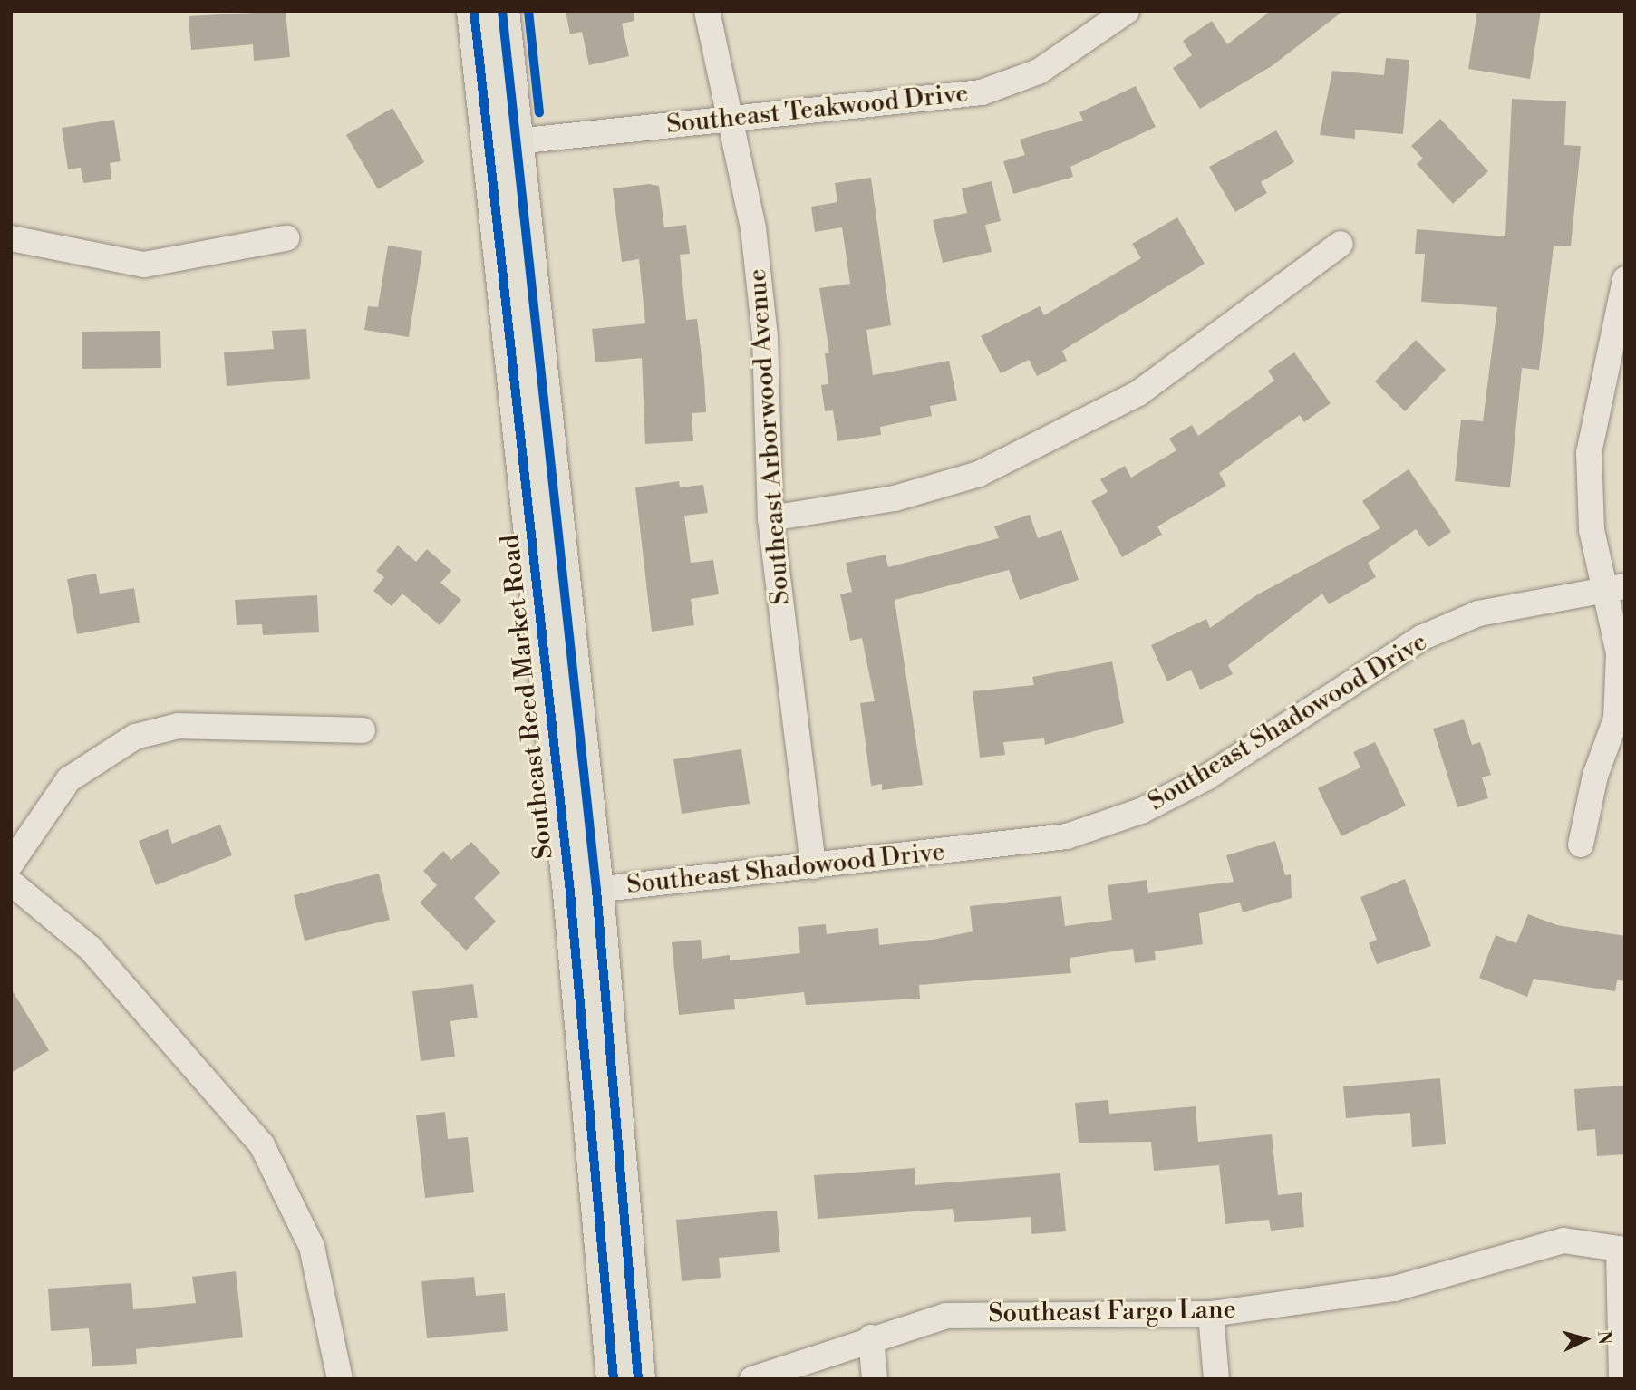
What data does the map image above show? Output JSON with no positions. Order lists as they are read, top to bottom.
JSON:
{
  "streets": {
    "main road": ["Southeast Reed Market Road"],
    "street": [
      "Southeast Teakwood Drive",
      "Southeast Arborwood Avenue",
      "Southeast Shadowood Drive",
      "Southeast Fargo Lane"
    ]
  },
  "crossings": [
    ["Southeast Teakwood Drive", "Southeast Arborwood Avenue"],
    ["Southeast Teakwood Drive", "Southeast Reed Market Road"],
    ["Southeast Arborwood Avenue", "Southeast Shadowood Drive"],
    ["Southeast Reed Market Road", "Southeast Shadowood Drive"]
  ],
  "north": "right"
}
